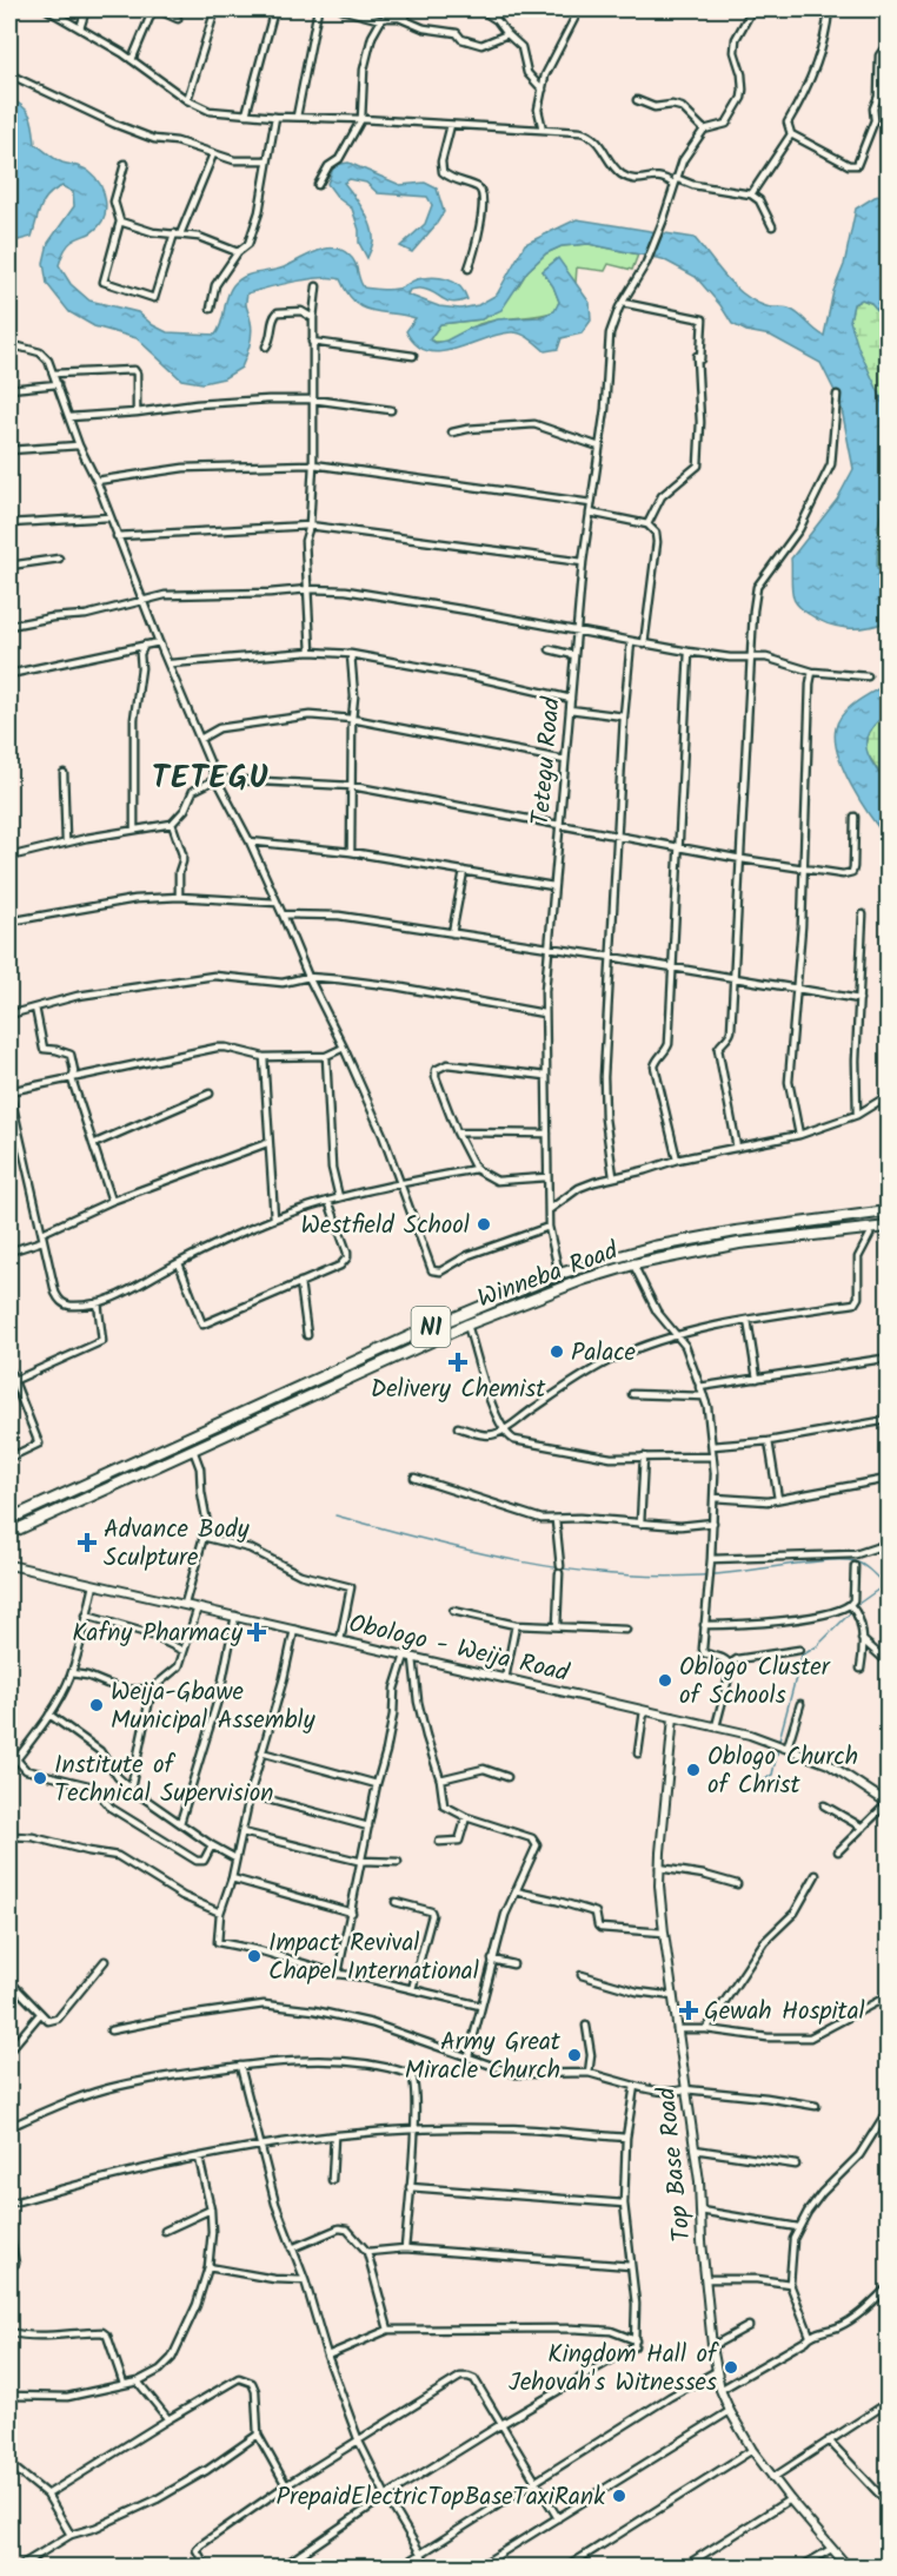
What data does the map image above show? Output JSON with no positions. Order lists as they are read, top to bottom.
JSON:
{
  "streets": {
    "highway": ["Winneba Road", "N1"],
    "street": ["Tetegu Road", "Obologo - Weija Road", "Top Base Road"]
  },
  "crossings": [
    ["Tetegu Road", "Winneba Road"],
    ["Obologo - Weija Road", "Top Base Road"]
  ],
  "districts": ["TETEGU"],
  "places": {
    "other": [
      "Westfield School",
      "Palace",
      "Oblogo Cluster of Schools",
      "Weija-Gbawe Municipal Assembly",
      "Oblogo Church of Christ",
      "Institute of Technical Supervision",
      "Impact Revival Chapel International",
      "Army Great Miracle Church",
      "Kingdom Hall of Jehovah's Witnesses",
      "PrepaidElectricTopBaseTaxiRank"
    ],
    "health": [
      "Delivery Chemist",
      "Advance Body Sculpture",
      "Kafny Pharmacy",
      "Gewah Hospital"
    ]
  }
}
